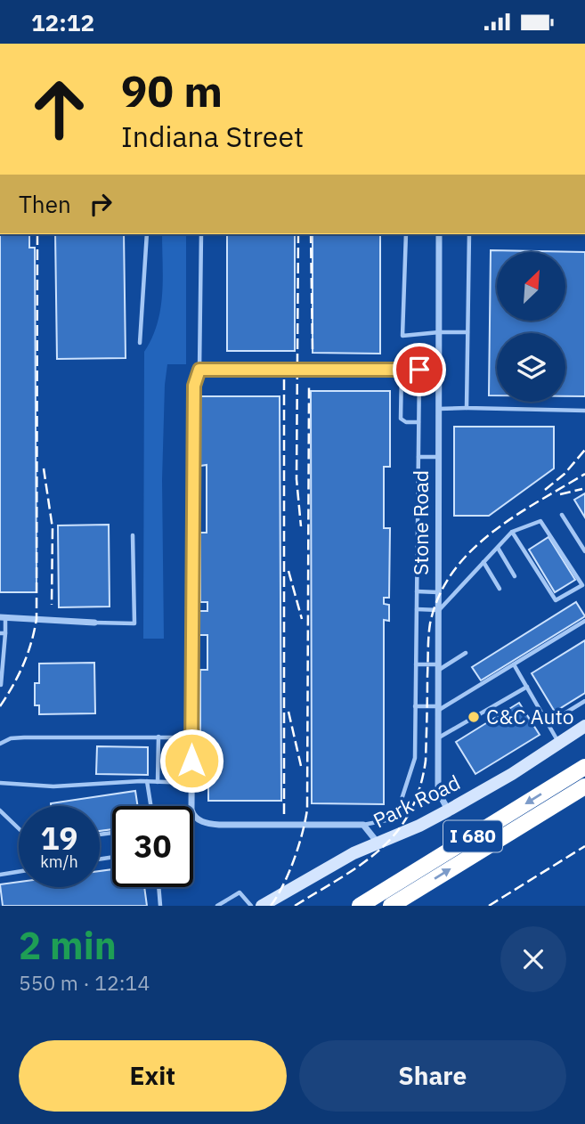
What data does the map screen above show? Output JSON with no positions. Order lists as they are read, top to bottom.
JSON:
{
  "streets": {
    "highway": ["I 680"],
    "street": ["Stone Road", "Park Road"]
  },
  "crossings": [
    ["Stone Road", "Park Road"]
  ],
  "places": ["C&C Auto"],
  "north": "top right",
  "page": {
    "status": "12:12",
    "turn": ["90 m", "Indiana Street"],
    "then": "Then",
    "speed": "19 km/h",
    "limit": "30",
    "heading": ["2 min", "550 m · 12:14"],
    "buttons": ["Exit", "Share"]
  }
}
